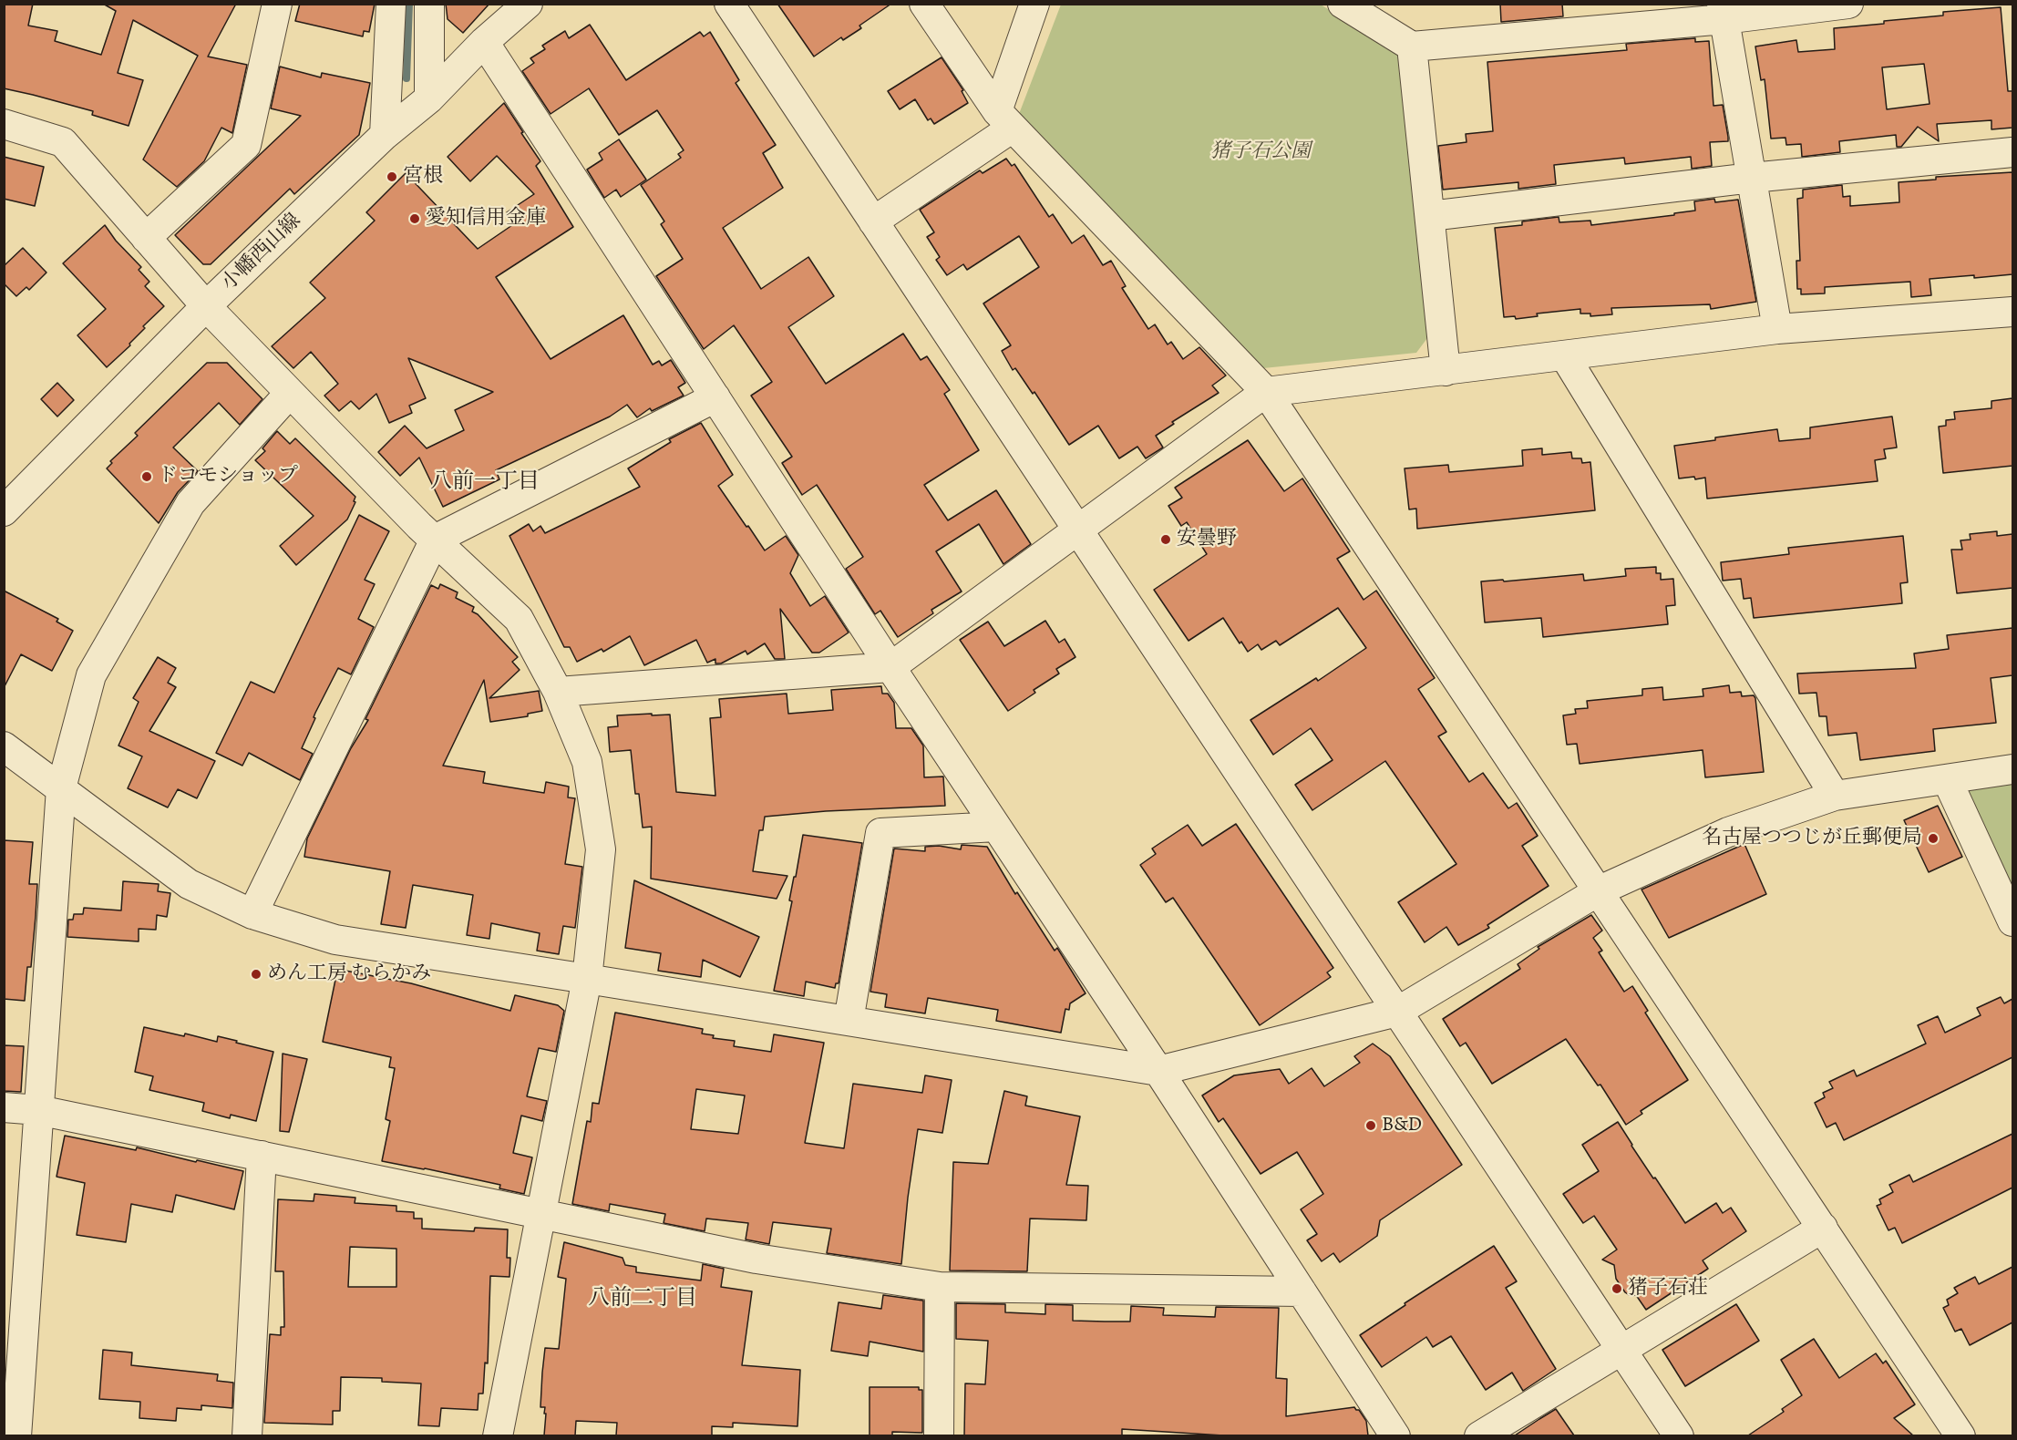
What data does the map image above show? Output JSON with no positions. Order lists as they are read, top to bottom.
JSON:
{
  "streets": {
    "street": ["小幡西山線"]
  },
  "districts": ["八前一丁目", "八前二丁目"],
  "parks": ["猪子石公園"],
  "places": [
    "宮根",
    "愛知信用金庫",
    "ドコモショップ",
    "安曇野",
    "名古屋つつじが丘郵便局",
    "めん工房 むらかみ",
    "B&D",
    "猪子石荘"
  ]
}
